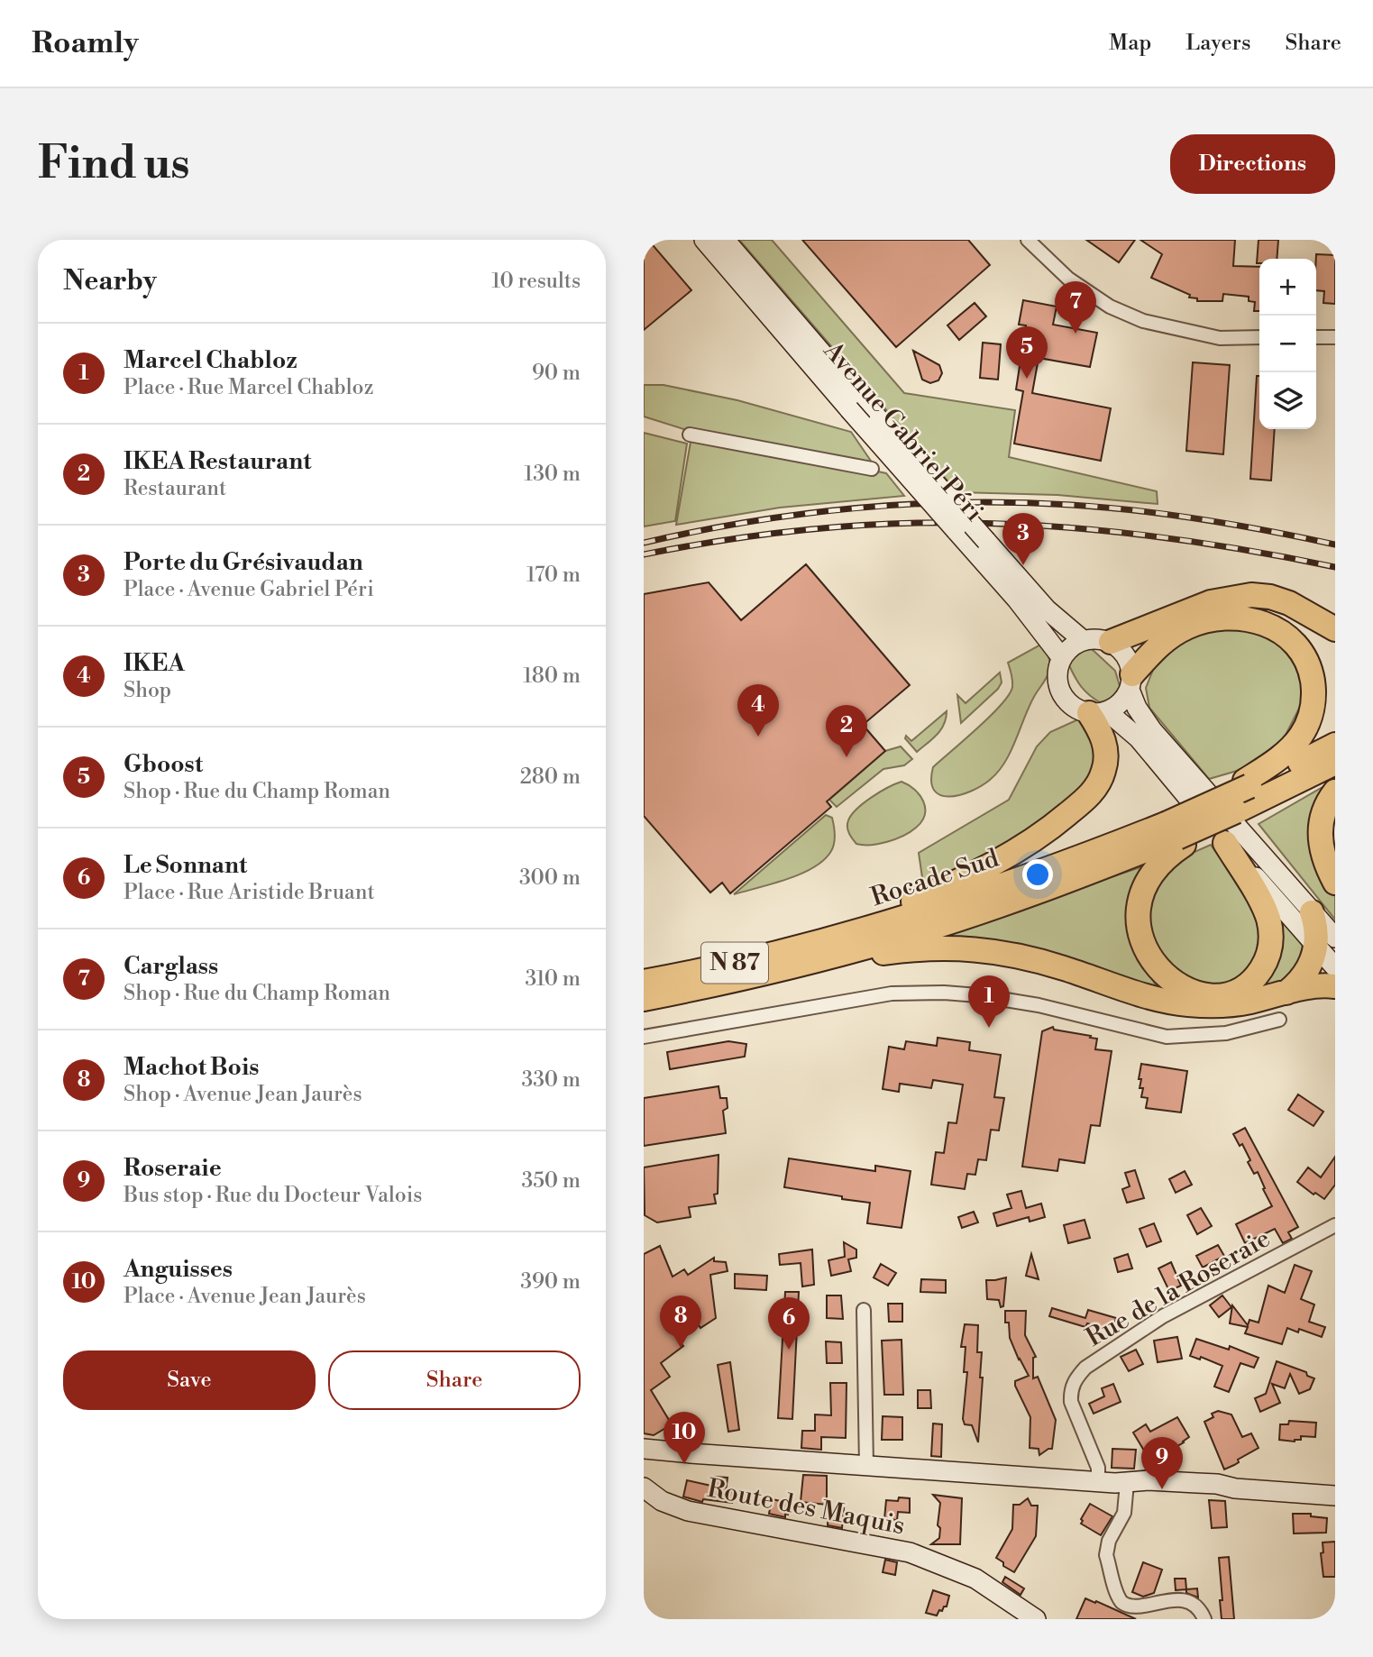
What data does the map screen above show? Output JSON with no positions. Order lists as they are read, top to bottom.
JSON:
{
  "streets": {
    "highway": ["Rocade Sud", "N 87"],
    "main road": ["Avenue Gabriel Péri", "Route des Maquis"],
    "street": ["Rue de la Roseraie"]
  },
  "page": {
    "header": "Roamly",
    "nav": ["Map", "Layers", "Share"],
    "buttons": [
      "Directions",
      ["Save", "Share"]
    ],
    "title": "Find us",
    "heading": ["Nearby", "10 results"],
    "map_buttons": ["+", "−"],
    "pins": [
      "7",
      "5",
      "3",
      "4",
      "2",
      "1",
      "8",
      "6",
      "10",
      "9"
    ],
    "list": [
      {
        "mark": "1",
        "name": "Marcel Chabloz",
        "note": "Place · Rue Marcel Chabloz",
        "value": "90 m"
      },
      {
        "mark": "2",
        "name": "IKEA Restaurant",
        "note": "Restaurant",
        "value": "130 m"
      },
      {
        "mark": "3",
        "name": "Porte du Grésivaudan",
        "note": "Place · Avenue Gabriel Péri",
        "value": "170 m"
      },
      {
        "mark": "4",
        "name": "IKEA",
        "note": "Shop",
        "value": "180 m"
      },
      {
        "mark": "5",
        "name": "Gboost",
        "note": "Shop · Rue du Champ Roman",
        "value": "280 m"
      },
      {
        "mark": "6",
        "name": "Le Sonnant",
        "note": "Place · Rue Aristide Bruant",
        "value": "300 m"
      },
      {
        "mark": "7",
        "name": "Carglass",
        "note": "Shop · Rue du Champ Roman",
        "value": "310 m"
      },
      {
        "mark": "8",
        "name": "Machot Bois",
        "note": "Shop · Avenue Jean Jaurès",
        "value": "330 m"
      },
      {
        "mark": "9",
        "name": "Roseraie",
        "note": "Bus stop · Rue du Docteur Valois",
        "value": "350 m"
      },
      {
        "mark": "10",
        "name": "Anguisses",
        "note": "Place · Avenue Jean Jaurès",
        "value": "390 m"
      }
    ]
  }
}
